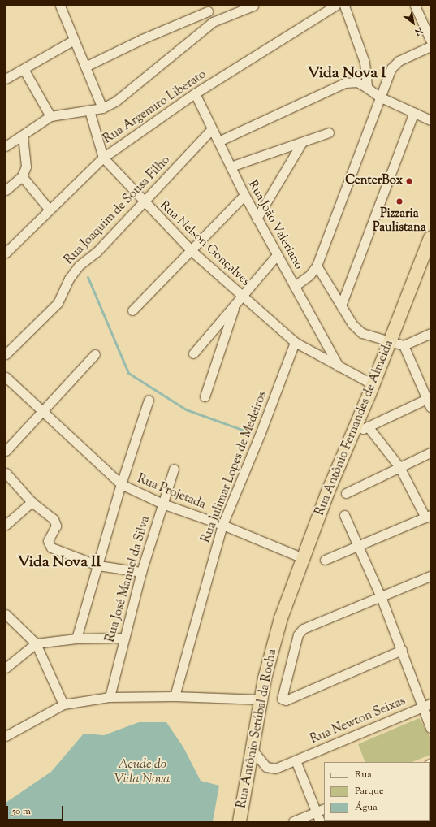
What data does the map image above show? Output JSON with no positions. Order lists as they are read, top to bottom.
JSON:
{
  "streets": {
    "highway": ["Rua Antônio Fernandes de Almeida", "Rua Antônio Setúbal da Rocha"],
    "street": [
      "Rua Argemiro Liberato",
      "Rua Joaquim de Sousa Filho",
      "Rua João Valeriano",
      "Rua Nelson Gonçalves",
      "Rua Julimar Lopes de Medeiros",
      "Rua Projetada",
      "Rua José Manuel da Silva",
      "Rua Newton Seixas"
    ]
  },
  "crossings": [
    ["Rua Argemiro Liberato", "Rua João Valeriano"],
    ["Rua Argemiro Liberato", "Rua Nelson Gonçalves"],
    ["Rua Joaquim de Sousa Filho", "Rua João Valeriano"],
    ["Rua Joaquim de Sousa Filho", "Rua Nelson Gonçalves"],
    ["Rua João Valeriano", "Rua Nelson Gonçalves"],
    ["Rua João Valeriano", "Rua Antônio Fernandes de Almeida"],
    ["Rua Nelson Gonçalves", "Rua Antônio Fernandes de Almeida"],
    ["Rua Nelson Gonçalves", "Rua Julimar Lopes de Medeiros"],
    ["Rua Antônio Fernandes de Almeida", "Rua Projetada"],
    ["Rua Antônio Fernandes de Almeida", "Rua Antônio Setúbal da Rocha"],
    ["Rua Julimar Lopes de Medeiros", "Rua Projetada"],
    ["Rua Projetada", "Rua José Manuel da Silva"],
    ["Rua Newton Seixas", "Rua Antônio Setúbal da Rocha"]
  ],
  "districts": ["Vida Nova I", "Vida Nova II"],
  "water": ["Açude do Vida Nova"],
  "places": ["CenterBox", "Pizzaria Paulistana"],
  "legend": ["Rua", "Parque", "Água"],
  "scale_bar": "50 m",
  "north": "bottom right"
}
